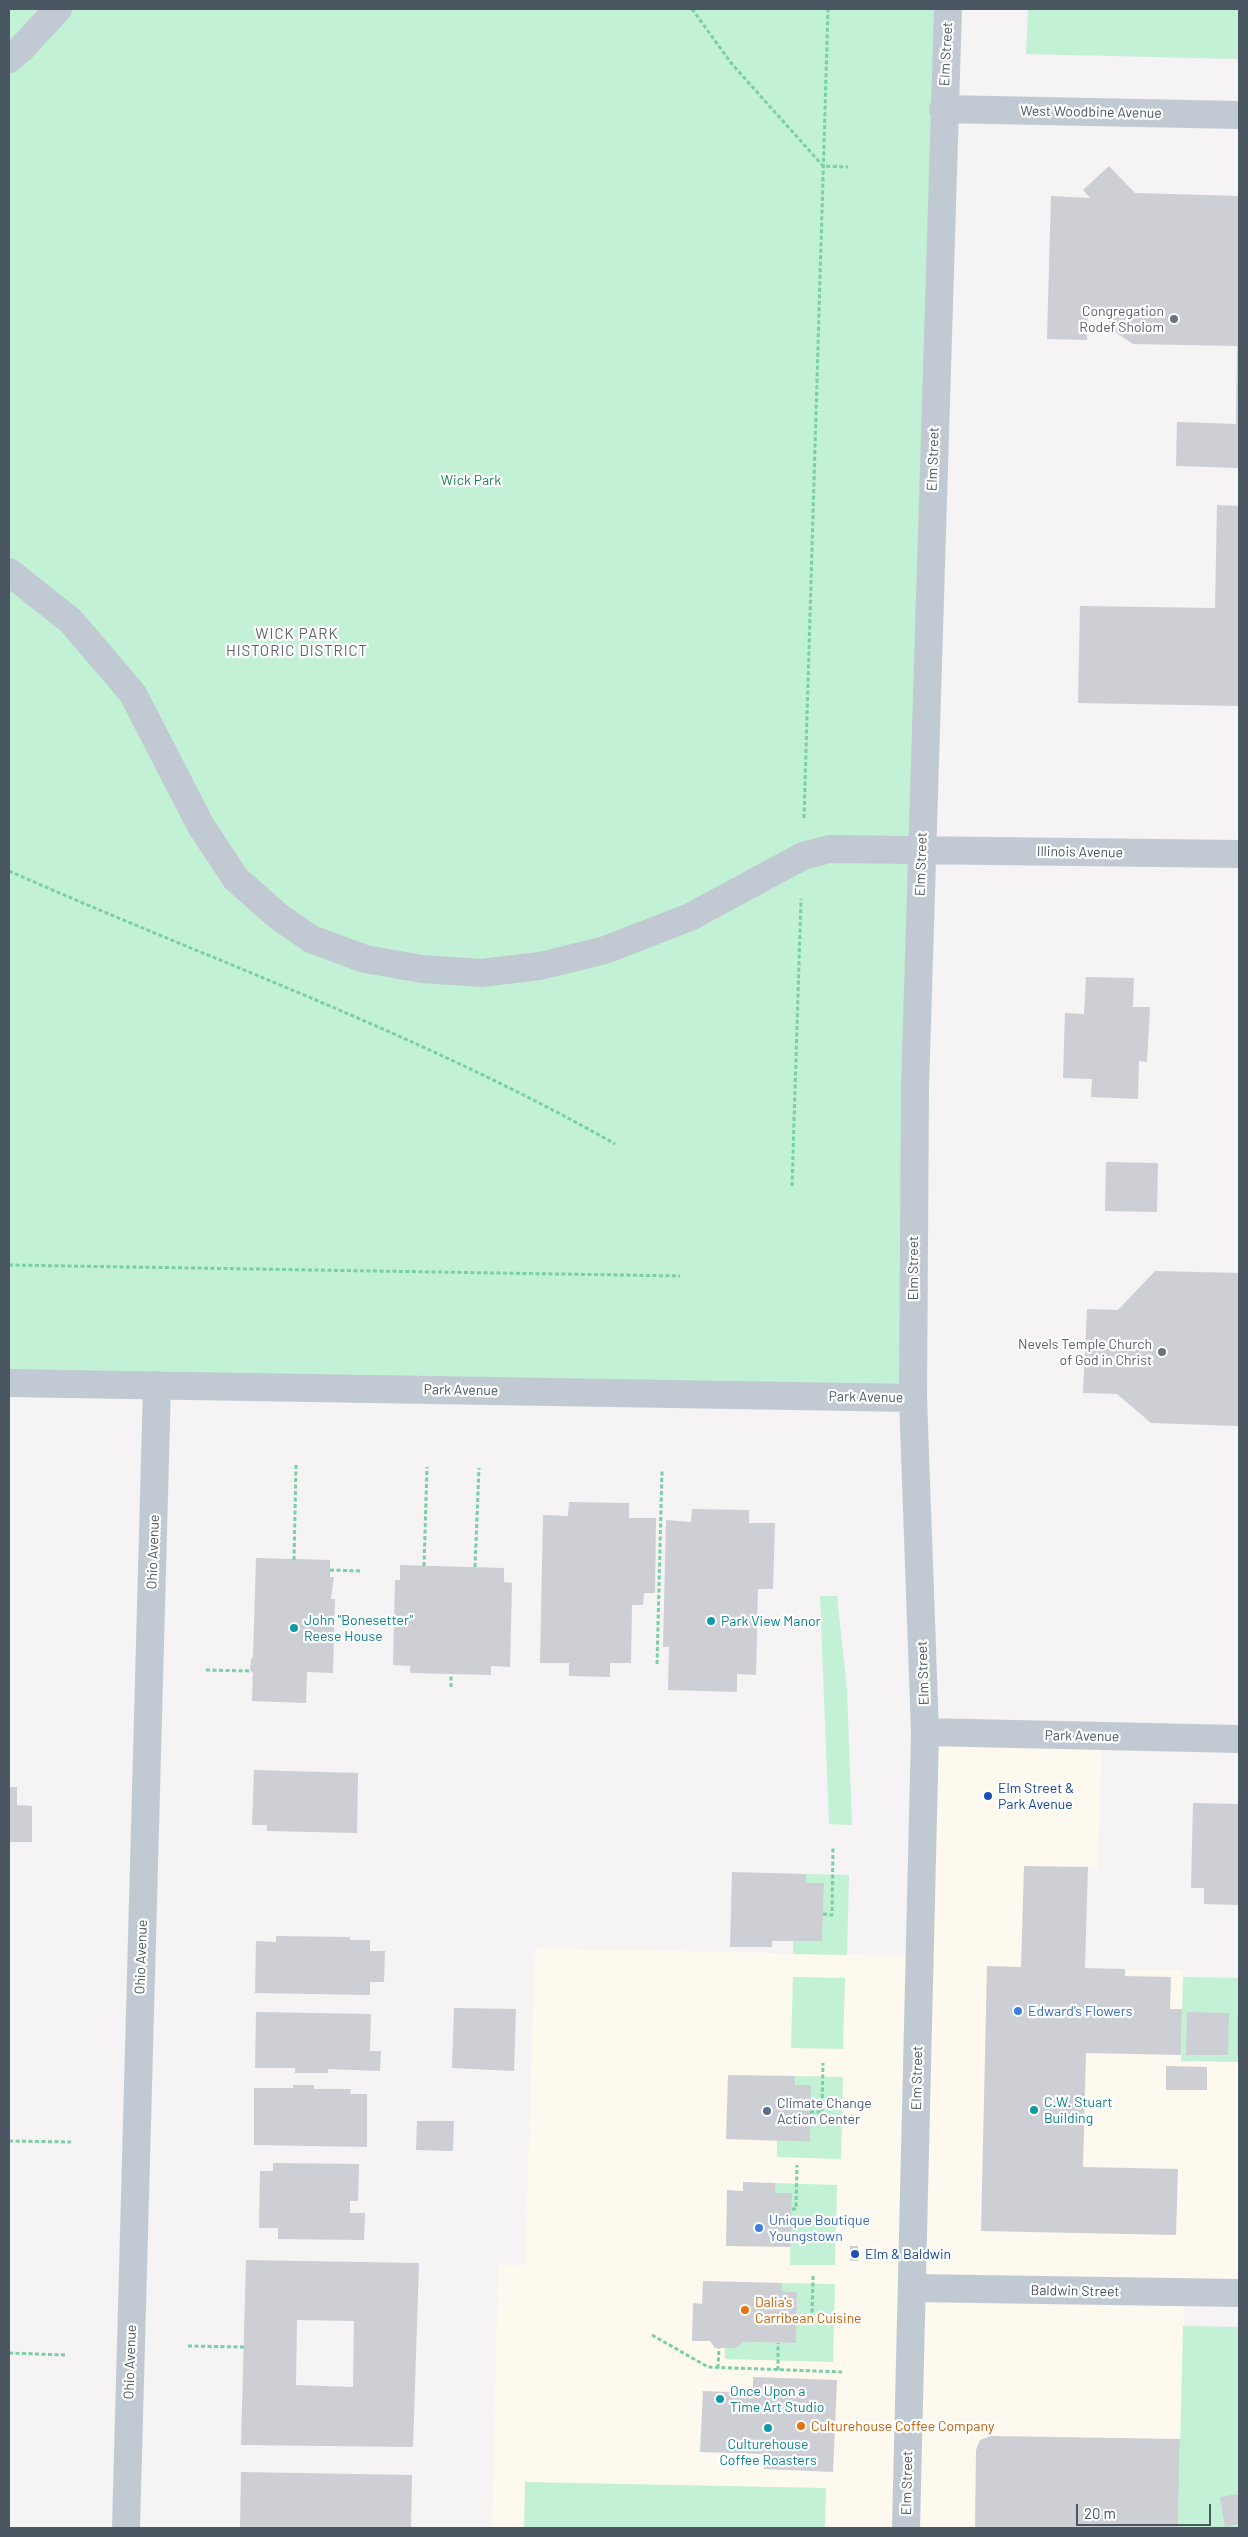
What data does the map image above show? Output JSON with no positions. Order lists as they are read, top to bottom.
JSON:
{
  "streets": {
    "street": [
      "Elm Street",
      "West Woodbine Avenue",
      "Illinois Avenue",
      "Park Avenue",
      "Ohio Avenue",
      "Baldwin Street"
    ]
  },
  "crossings": [
    ["Elm Street", "West Woodbine Avenue"],
    ["Elm Street", "Illinois Avenue"],
    ["Elm Street", "Park Avenue"],
    ["Elm Street", "Baldwin Street"],
    ["Park Avenue", "Ohio Avenue"]
  ],
  "districts": ["WICK PARK HISTORIC DISTRICT"],
  "parks": ["Wick Park"],
  "places": [
    "Congregation Rodef Sholom",
    "Nevels Temple Church of God in Christ",
    "Park View Manor",
    "John \"Bonesetter\" Reese House",
    "Elm Street & Park Avenue",
    "Edward's Flowers",
    "C.W. Stuart Building",
    "Climate Change Action Center",
    "Unique Boutique Youngstown",
    "Elm & Baldwin",
    "Dalia's Carribean Cuisine",
    "Once Upon a Time Art Studio",
    "Culturehouse Coffee Company",
    "Culturehouse Coffee Roasters"
  ],
  "scale_bar": "20 m"
}
